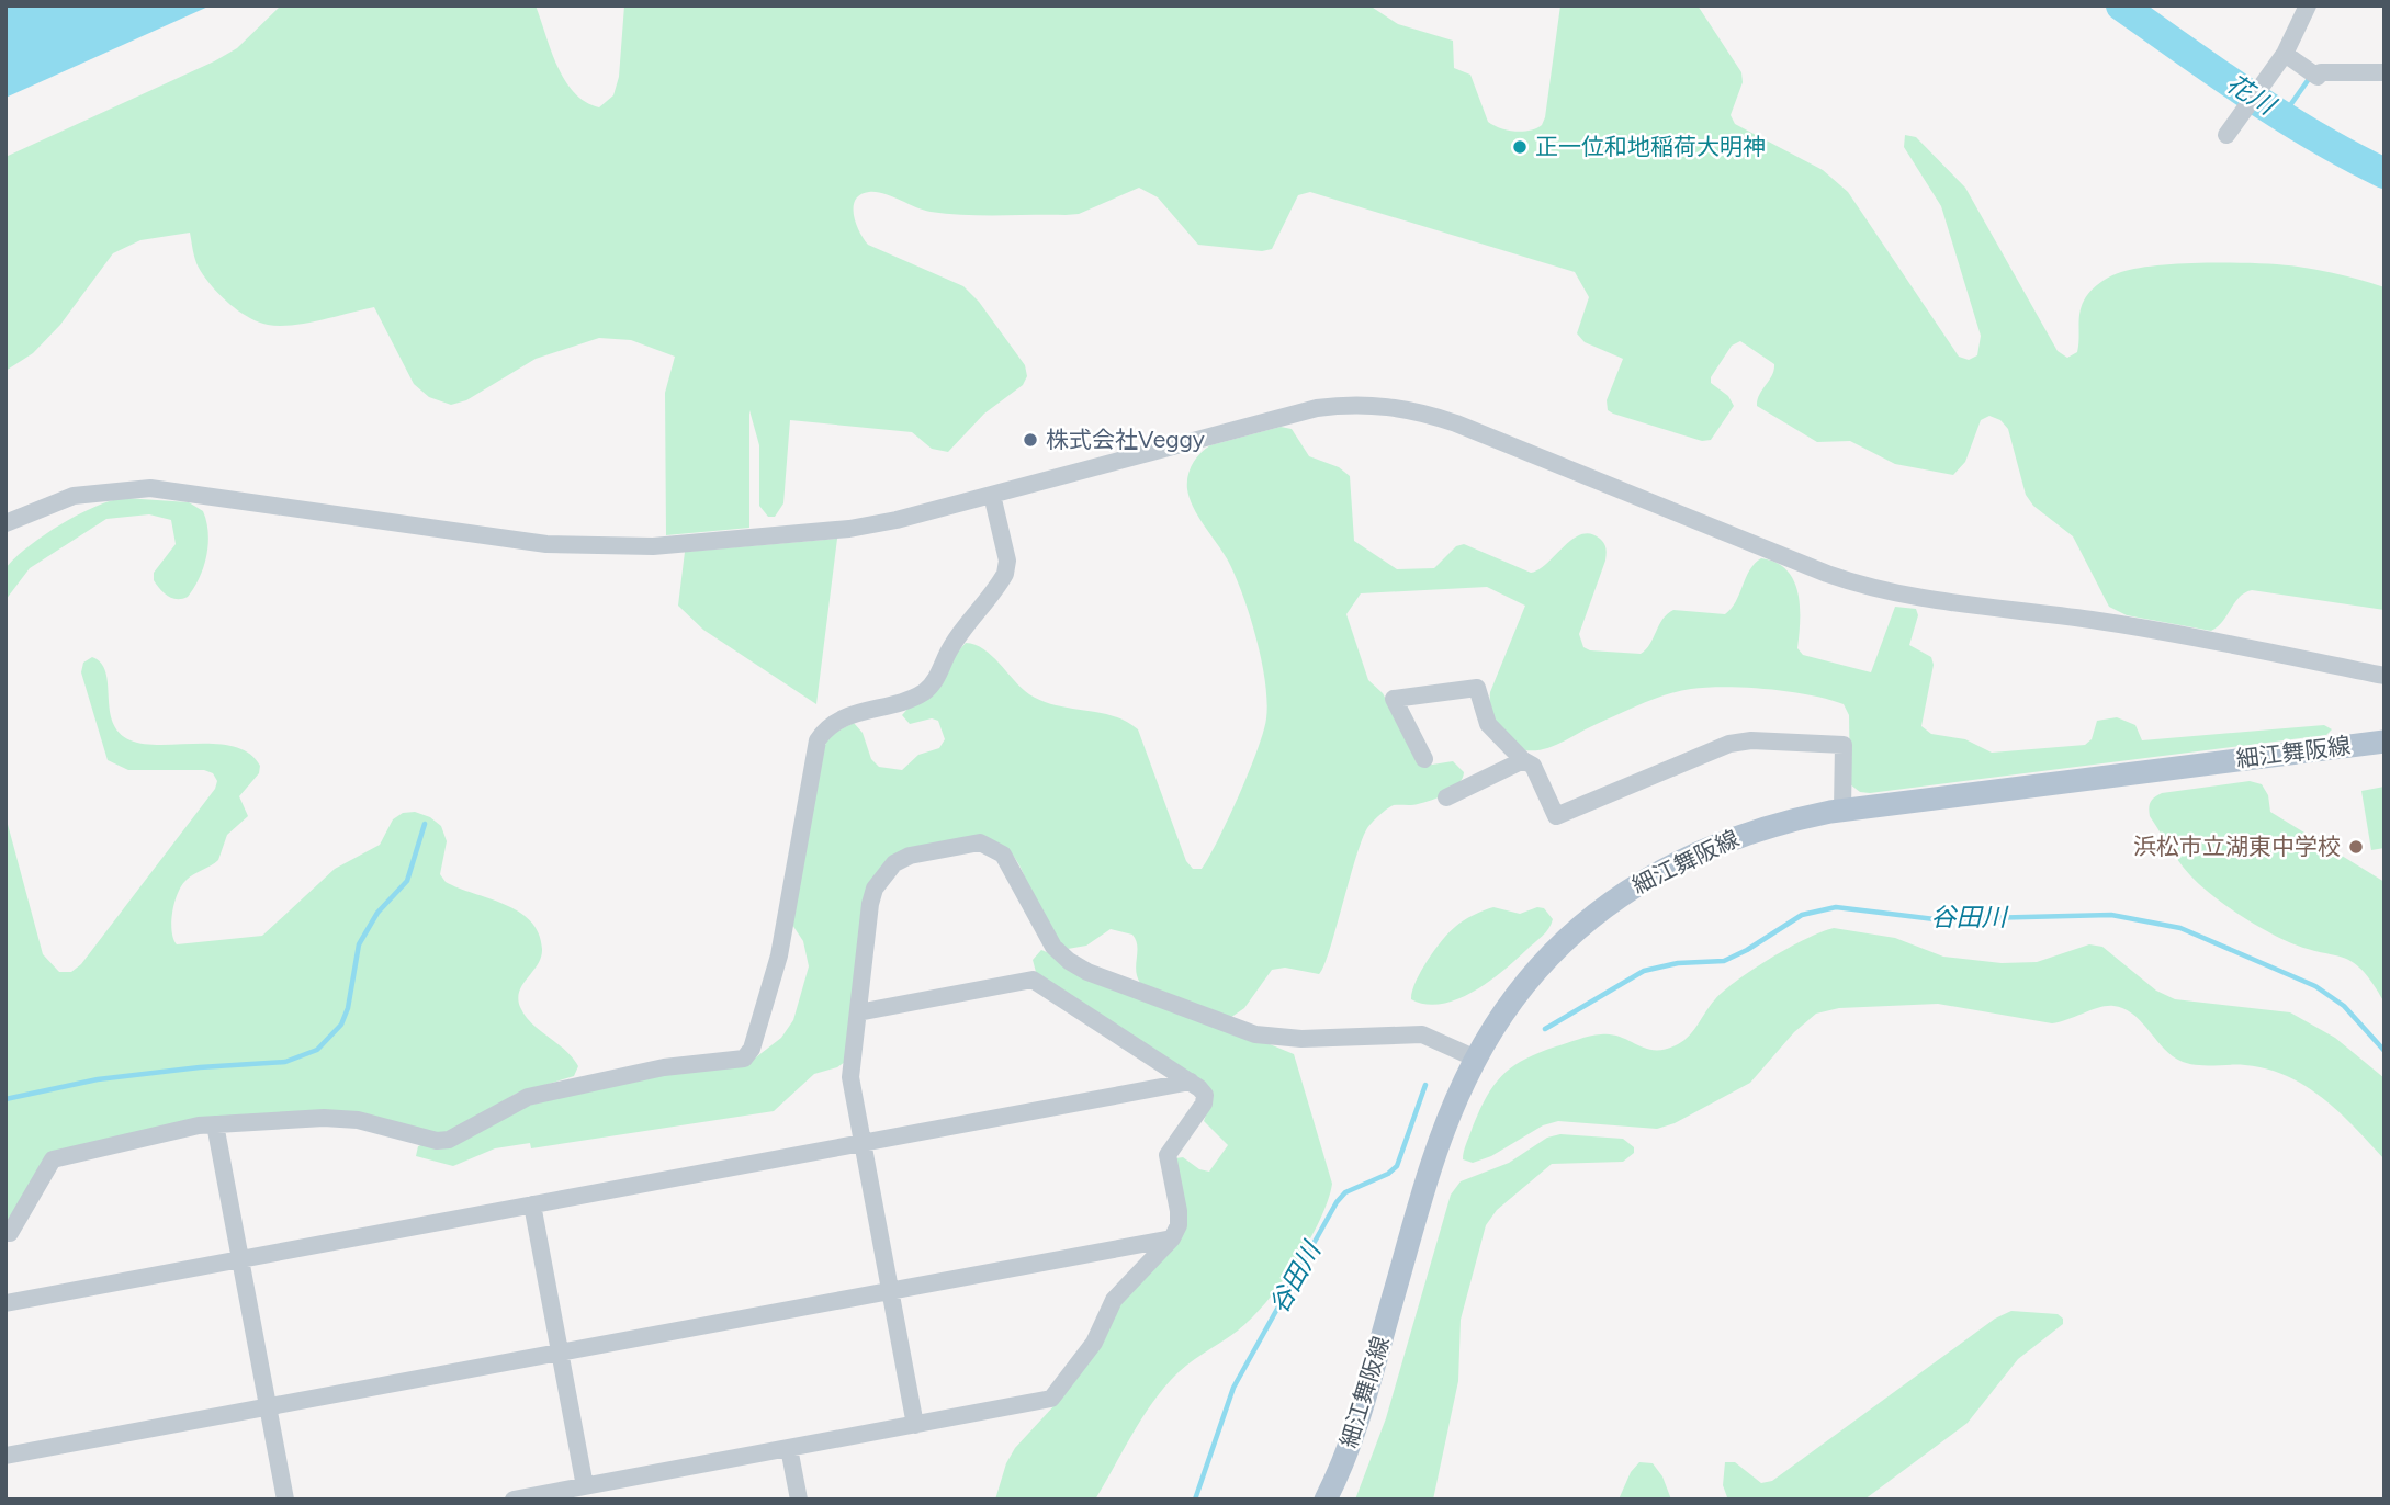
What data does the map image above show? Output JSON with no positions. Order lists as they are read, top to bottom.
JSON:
{
  "streets": {
    "main road": ["細江舞阪線"]
  },
  "water": ["花川", "谷田川"],
  "places": ["正一位和地稲荷大明神", "株式会社Veggy", "浜松市立湖東中学校"]
}
